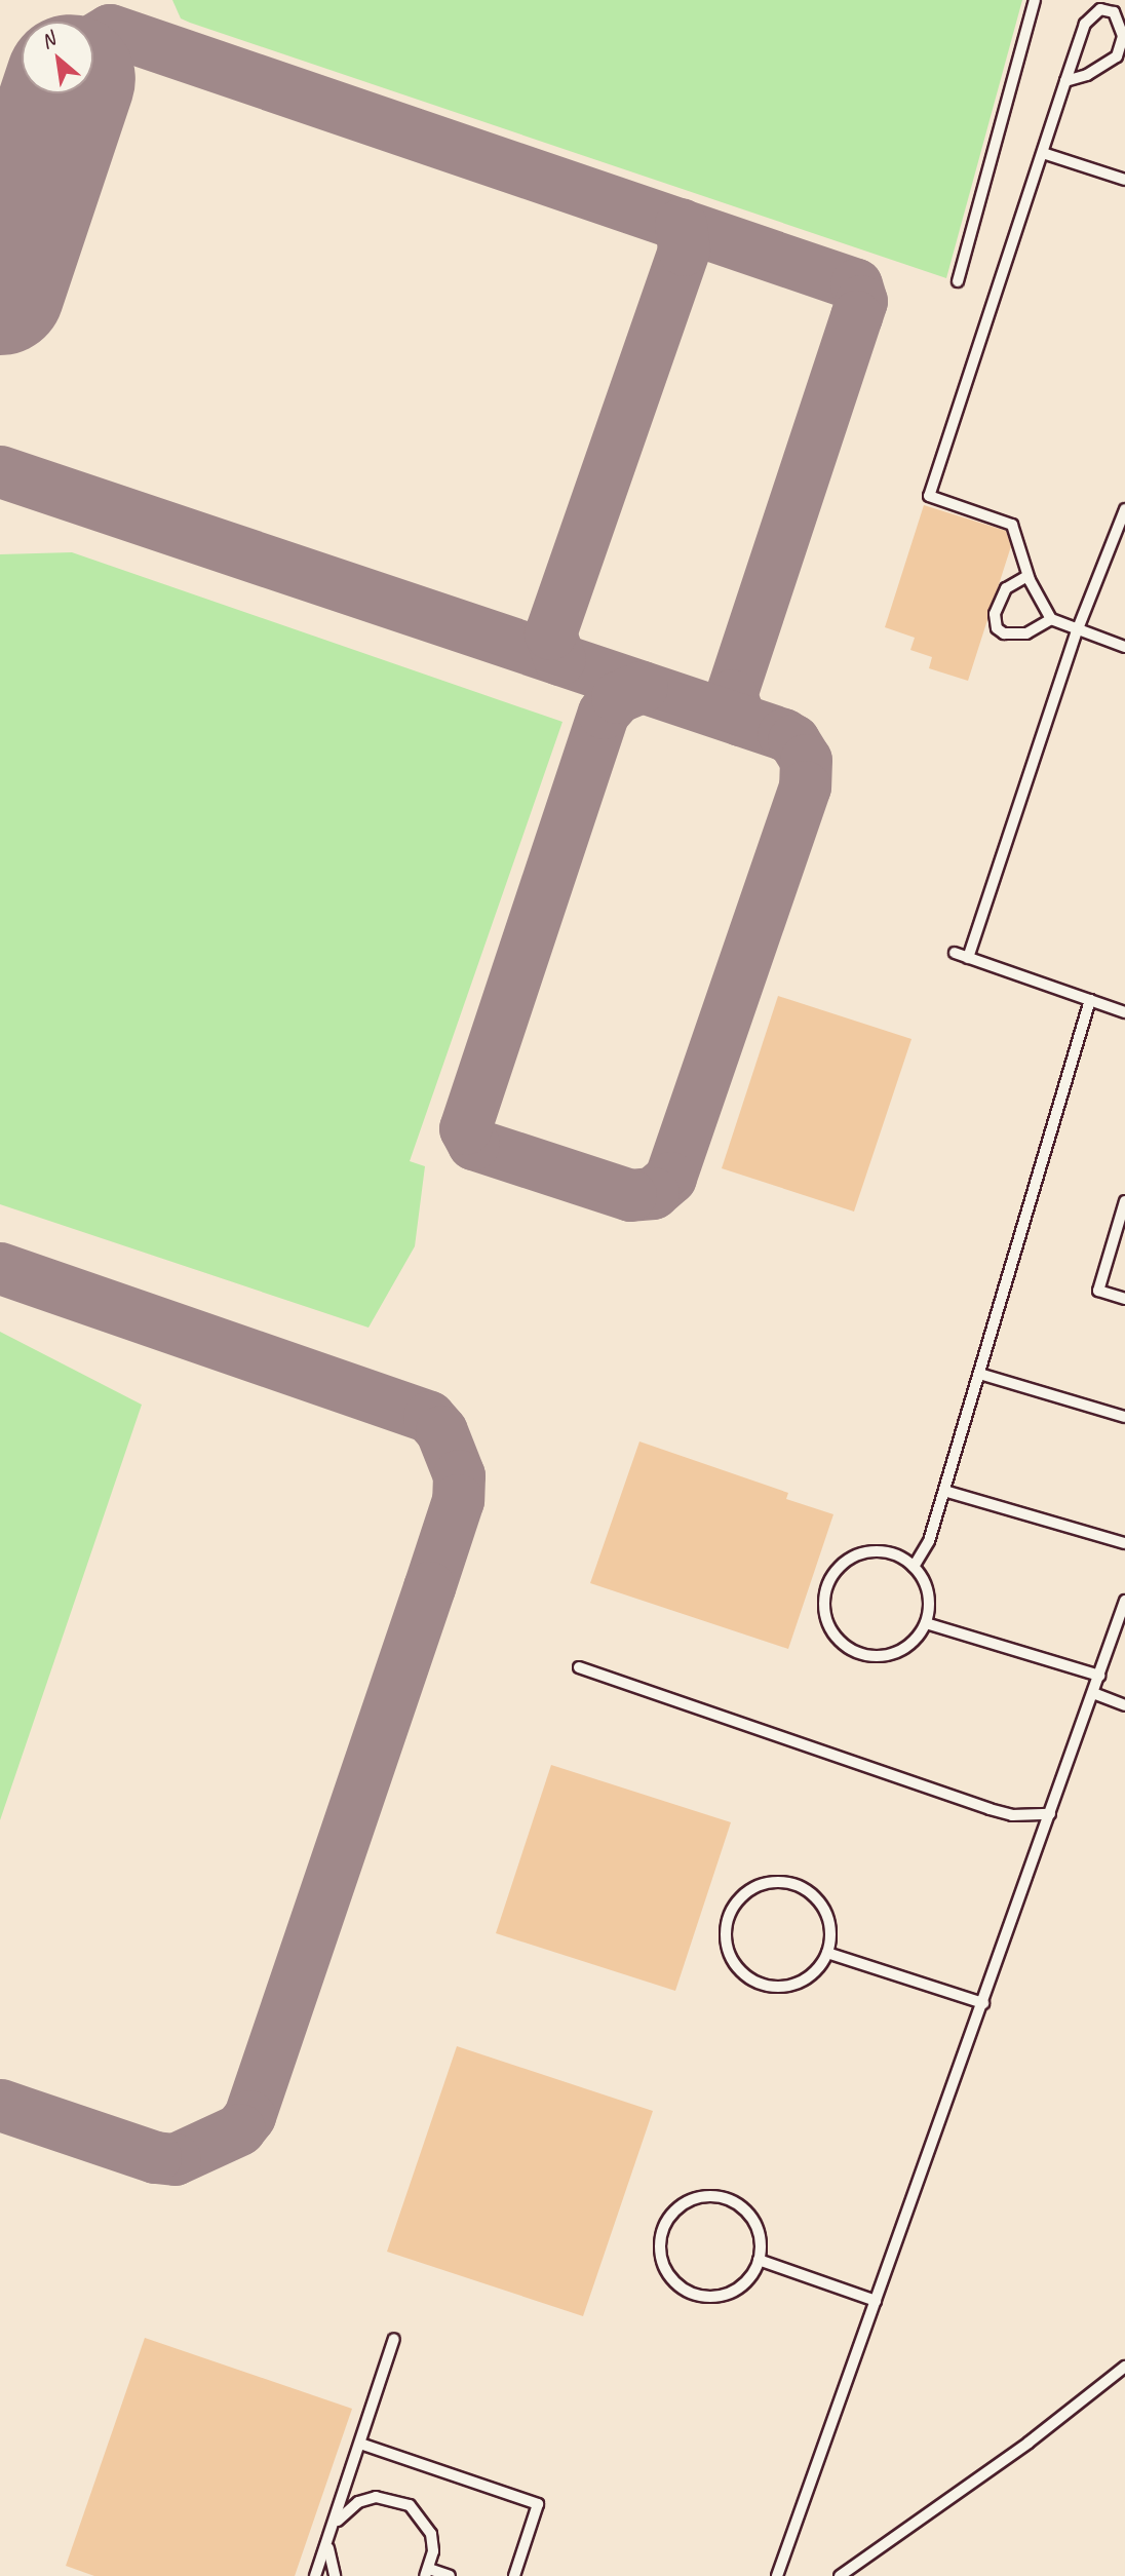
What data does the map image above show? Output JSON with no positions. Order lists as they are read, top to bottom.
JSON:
{
  "north": "top left"
}
